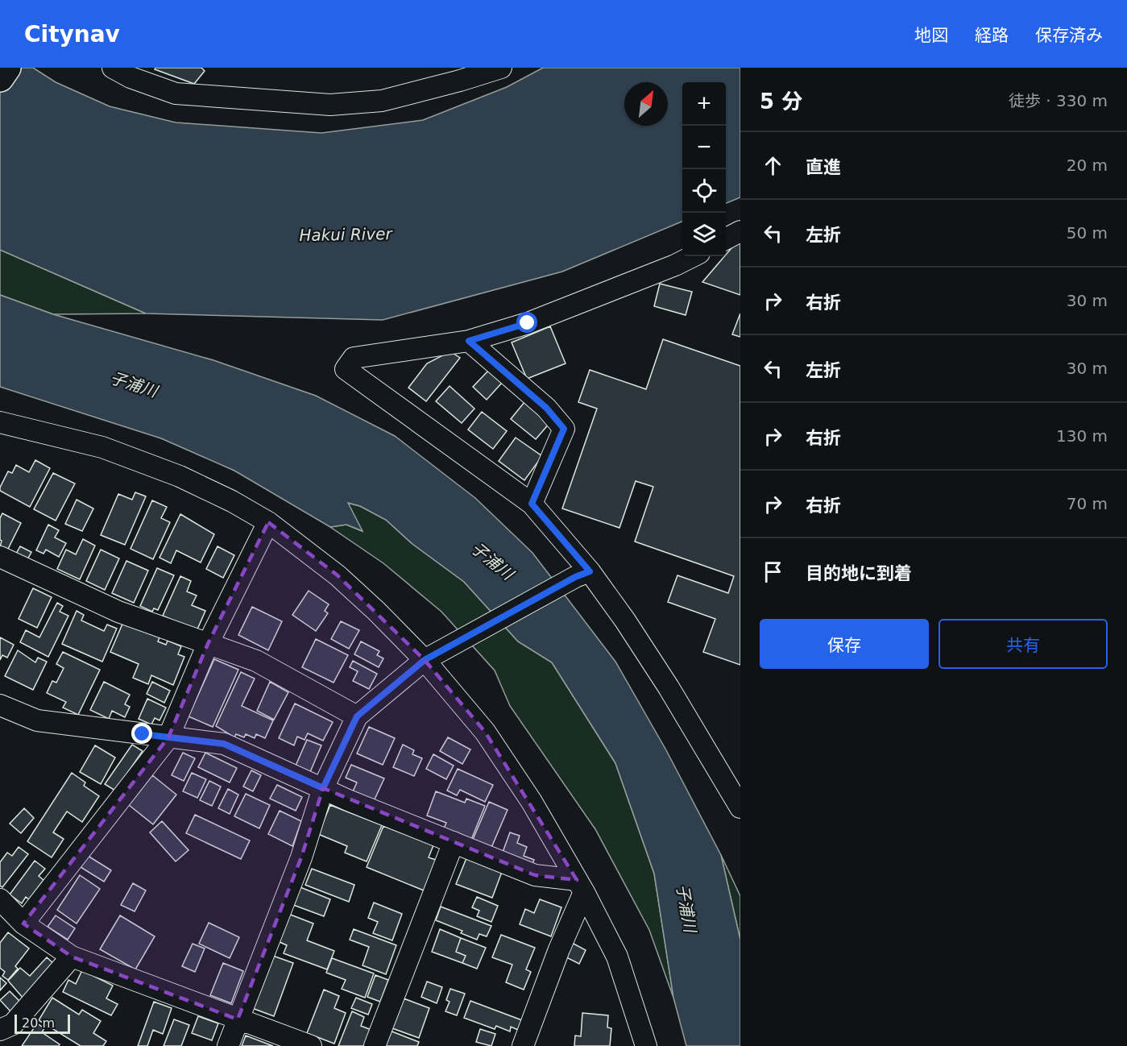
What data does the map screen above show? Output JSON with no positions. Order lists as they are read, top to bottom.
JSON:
{
  "water": ["Hakui River", "子浦川"],
  "scale_bar": "20 m",
  "north": "top right",
  "page": {
    "header": "Citynav",
    "nav": ["地図", "経路", "保存済み"],
    "heading": ["5 分", "徒歩 · 330 m"],
    "map_buttons": ["+", "−"],
    "list": [
      ["直進", "20 m"],
      ["左折", "50 m"],
      ["右折", "30 m"],
      ["左折", "30 m"],
      ["右折", "130 m"],
      ["右折", "70 m"],
      "目的地に到着"
    ],
    "buttons": ["保存", "共有"],
    "scale": "20 m"
  }
}
